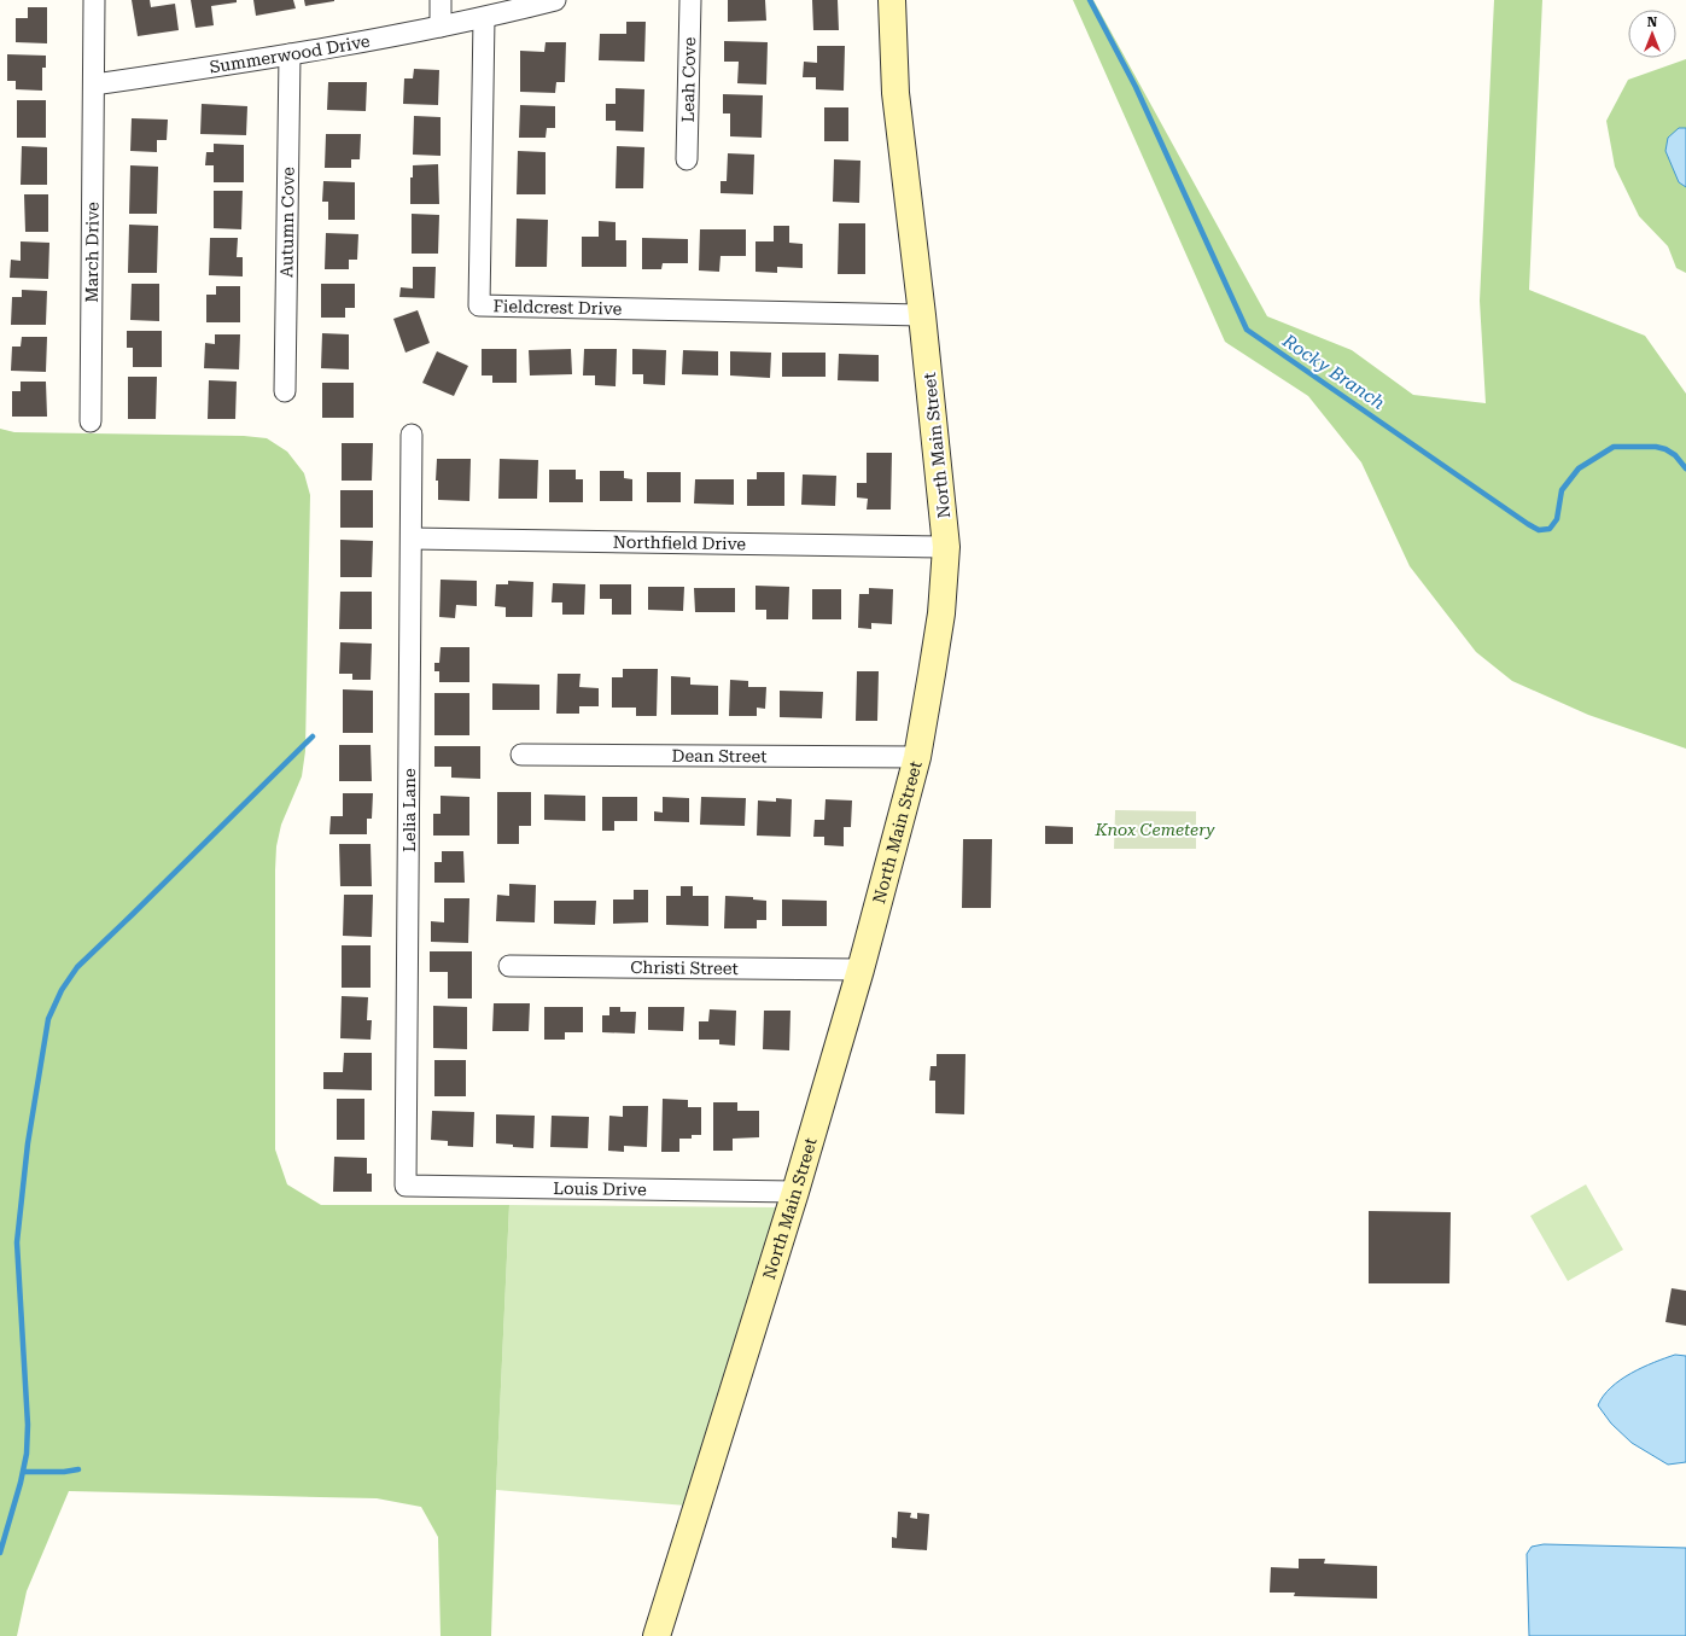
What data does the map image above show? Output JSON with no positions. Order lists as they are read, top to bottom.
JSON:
{
  "streets": {
    "street": [
      "Summerwood Drive",
      "Leah Cove",
      "Autumn Cove",
      "March Drive",
      "Fieldcrest Drive",
      "North Main Street",
      "Northfield Drive",
      "Dean Street",
      "Lelia Lane",
      "Christi Street",
      "Louis Drive"
    ]
  },
  "crossings": [
    ["Summerwood Drive", "Autumn Cove"],
    ["Summerwood Drive", "March Drive"],
    ["Summerwood Drive", "Fieldcrest Drive"],
    ["Fieldcrest Drive", "North Main Street"],
    ["North Main Street", "Northfield Drive"],
    ["North Main Street", "Dean Street"],
    ["North Main Street", "Christi Street"],
    ["North Main Street", "Louis Drive"],
    ["Northfield Drive", "Lelia Lane"],
    ["Lelia Lane", "Louis Drive"]
  ],
  "water": ["Rocky Branch"],
  "parks": ["Knox Cemetery"],
  "north": "top"
}
